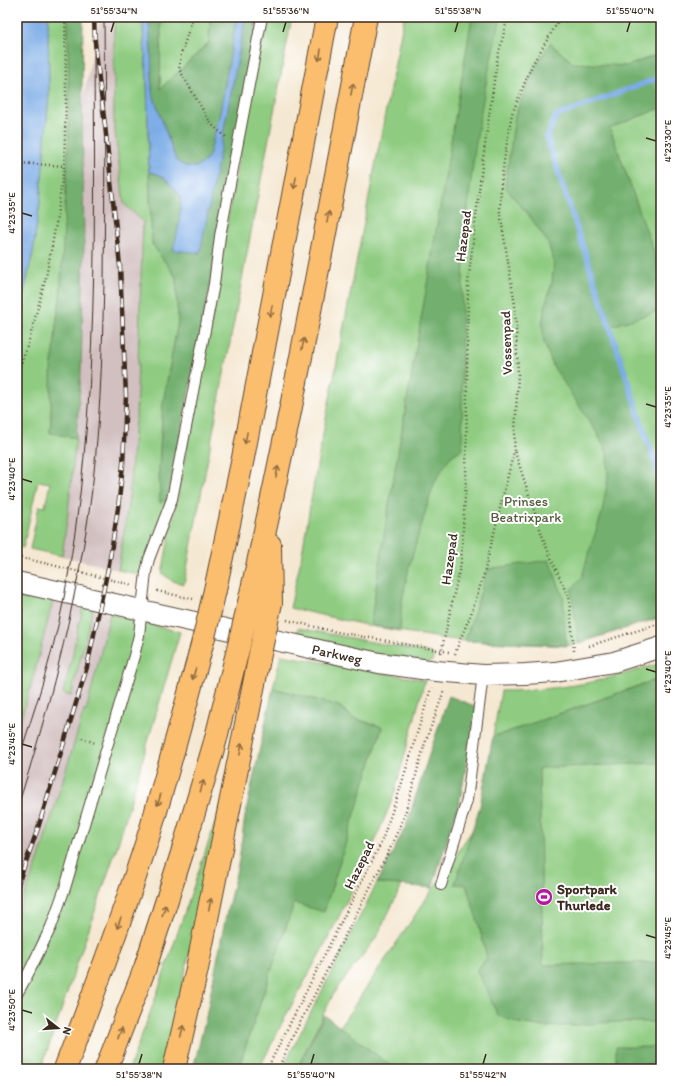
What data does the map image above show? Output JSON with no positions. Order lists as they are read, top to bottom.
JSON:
{
  "streets": {
    "street": ["Parkweg"],
    "path": ["Hazepad", "Vossenpad"]
  },
  "crossings": [
    ["Hazepad", "Vossenpad"],
    ["Hazepad", "Parkweg"],
    ["Vossenpad", "Parkweg"]
  ],
  "parks": ["Prinses Beatrixpark"],
  "places": {
    "sports": ["Sportpark Thurlede"]
  },
  "north": "right",
  "coordinates": [
    "51°55'34\"N",
    "51°55'36\"N",
    "51°55'38\"N",
    "51°55'40\"N",
    "4°23'30\"E",
    "4°23'35\"E",
    "4°23'40\"E",
    "4°23'45\"E",
    "4°23'50\"E",
    "51°55'42\"N"
  ]
}
